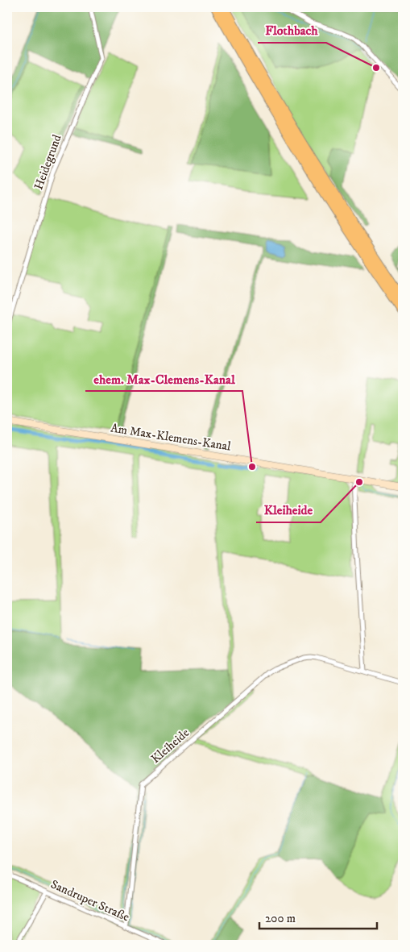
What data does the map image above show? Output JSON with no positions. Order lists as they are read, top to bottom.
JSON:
{
  "streets": {
    "main road": ["Am Max-Klemens-Kanal"],
    "street": ["Heidegrund", "Kleiheide", "Sandruper Straße"]
  },
  "crossings": [
    ["Kleiheide", "Sandruper Straße"]
  ],
  "places": ["Flothbach", "ehem. Max-Clemens-Kanal", "Kleiheide"],
  "scale_bar": "200 m"
}
